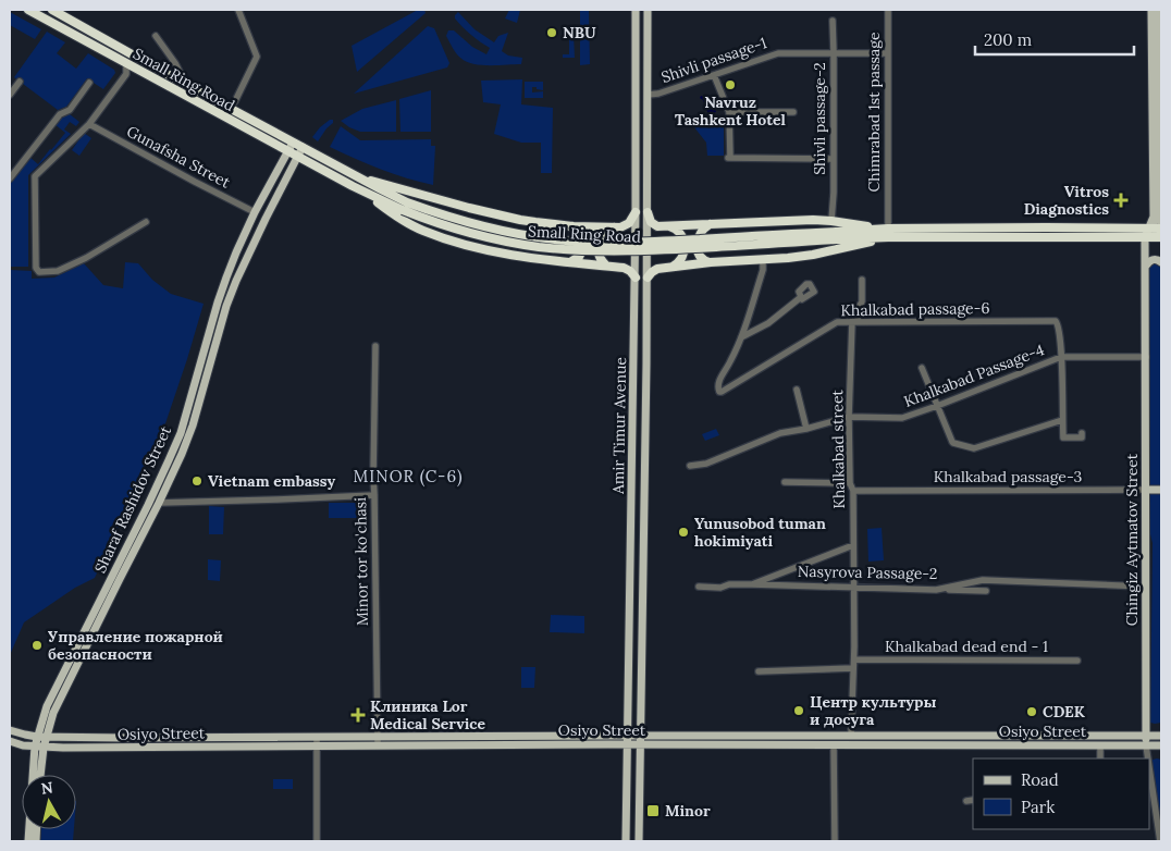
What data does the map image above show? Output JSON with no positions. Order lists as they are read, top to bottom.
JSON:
{
  "streets": {
    "highway": ["Small Ring Road"],
    "main road": [
      "Amir Timur Avenue",
      "Khalkabad passage-3",
      "Sharaf Rashidov Street",
      "Chingiz Aytmatov Street",
      "Osiyo Street"
    ],
    "street": [
      "Shivli passage-1",
      "Chimrabad 1st passage",
      "Shivli passage-2",
      "Gunafsha Street",
      "Khalkabad passage-6",
      "Khalkabad Passage-4",
      "Khalkabad street",
      "Minor tor ko'chasi",
      "Nasyrova Passage-2",
      "Khalkabad dead end - 1"
    ]
  },
  "crossings": [
    ["Shivli passage-1", "Chimrabad 1st passage"],
    ["Shivli passage-1", "Shivli passage-2"],
    ["Small Ring Road", "Chimrabad 1st passage"],
    ["Small Ring Road", "Sharaf Rashidov Street"],
    ["Small Ring Road", "Chingiz Aytmatov Street"],
    ["Gunafsha Street", "Sharaf Rashidov Street"],
    ["Khalkabad passage-6", "Khalkabad Passage-4"],
    ["Khalkabad passage-6", "Khalkabad street"],
    ["Khalkabad Passage-4", "Khalkabad street"],
    ["Khalkabad Passage-4", "Chingiz Aytmatov Street"],
    ["Amir Timur Avenue", "Osiyo Street"],
    ["Khalkabad street", "Khalkabad passage-3"],
    ["Khalkabad street", "Nasyrova Passage-2"],
    ["Khalkabad street", "Khalkabad dead end - 1"],
    ["Khalkabad street", "Osiyo Street"],
    ["Khalkabad passage-3", "Chingiz Aytmatov Street"],
    ["Sharaf Rashidov Street", "Osiyo Street"],
    ["Chingiz Aytmatov Street", "Nasyrova Passage-2"],
    ["Chingiz Aytmatov Street", "Osiyo Street"],
    ["Minor tor ko'chasi", "Osiyo Street"]
  ],
  "districts": ["MINOR (C-6)"],
  "places": {
    "other": [
      "NBU",
      "Navruz Tashkent Hotel",
      "Vietnam embassy",
      "Yunusobod tuman hokimiyati",
      "Управление пожарной безопасности",
      "Центр культуры и досуга",
      "CDEK"
    ],
    "health": ["Vitros Diagnostics", "Клиника Lor Medical Service"],
    "transit": ["Minor"]
  },
  "legend": ["Road", "Park"],
  "scale_bar": "200 m",
  "north": "top"
}
